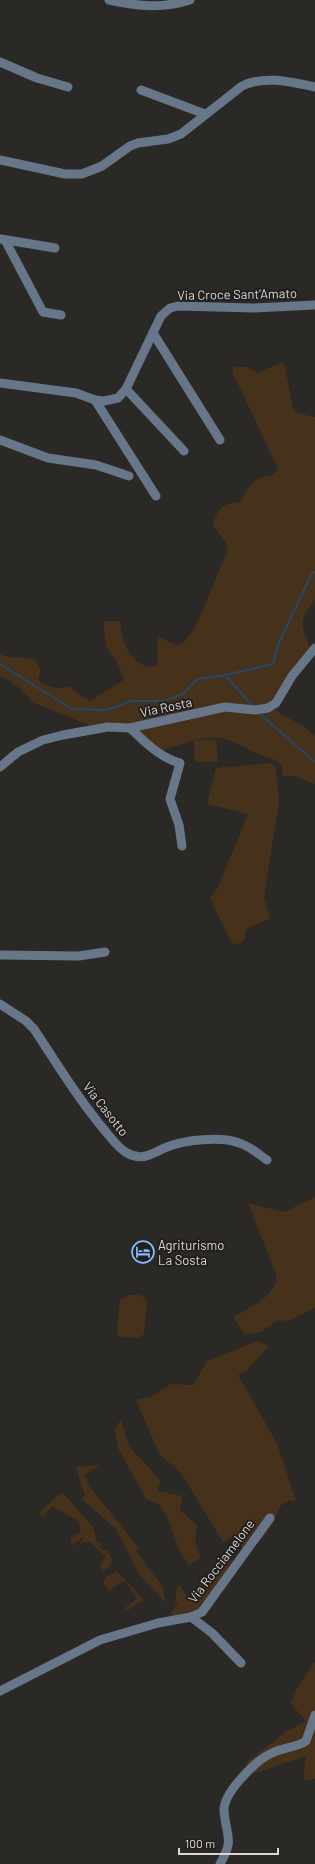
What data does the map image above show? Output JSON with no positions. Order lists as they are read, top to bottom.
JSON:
{
  "streets": {
    "street": [
      "Via Croce Sant'Amato",
      "Via Rosta",
      "Via Casotto",
      "Via Rocciamelone"
    ]
  },
  "places": {
    "hotel": ["Agriturismo La Sosta"]
  },
  "scale_bar": "100 m"
}
